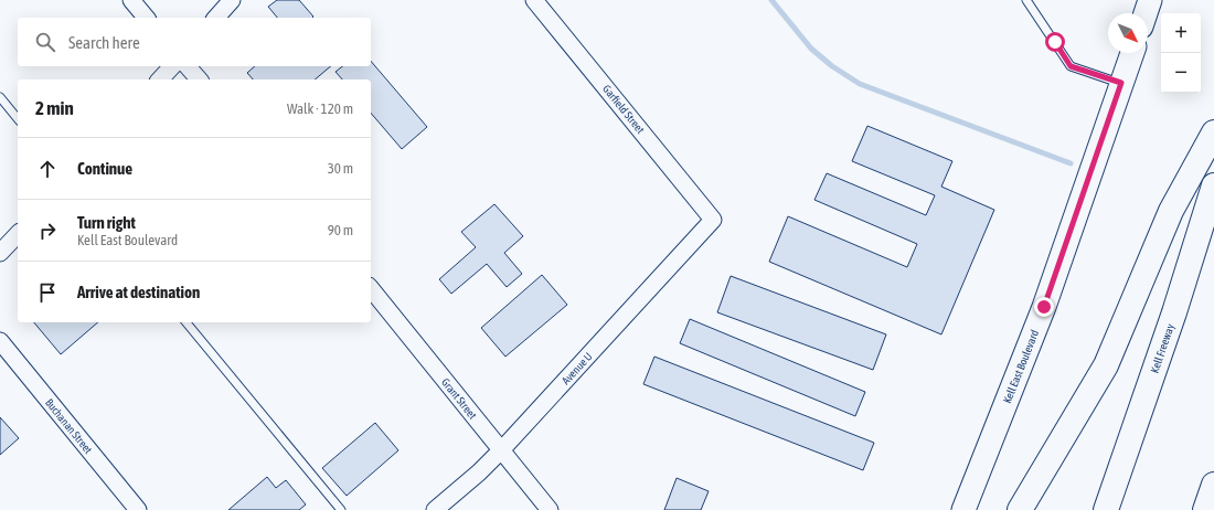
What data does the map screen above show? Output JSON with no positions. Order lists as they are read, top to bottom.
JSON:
{
  "streets": {
    "highway": ["Kell Freeway"],
    "main road": ["Kell East Boulevard"],
    "street": [
      "Garfield Street",
      "Avenue U",
      "Grant Street",
      "Buchanan Street"
    ]
  },
  "crossings": [
    ["Garfield Street", "Avenue U"],
    ["Avenue U", "Grant Street"]
  ],
  "north": "bottom right",
  "page": {
    "map_buttons": ["+", "−"],
    "search": "Search here",
    "heading": ["2 min", "Walk · 120 m"],
    "list": [
      ["Continue", "30 m"],
      ["Turn right", "Kell East Boulevard", "90 m"],
      "Arrive at destination"
    ]
  }
}
